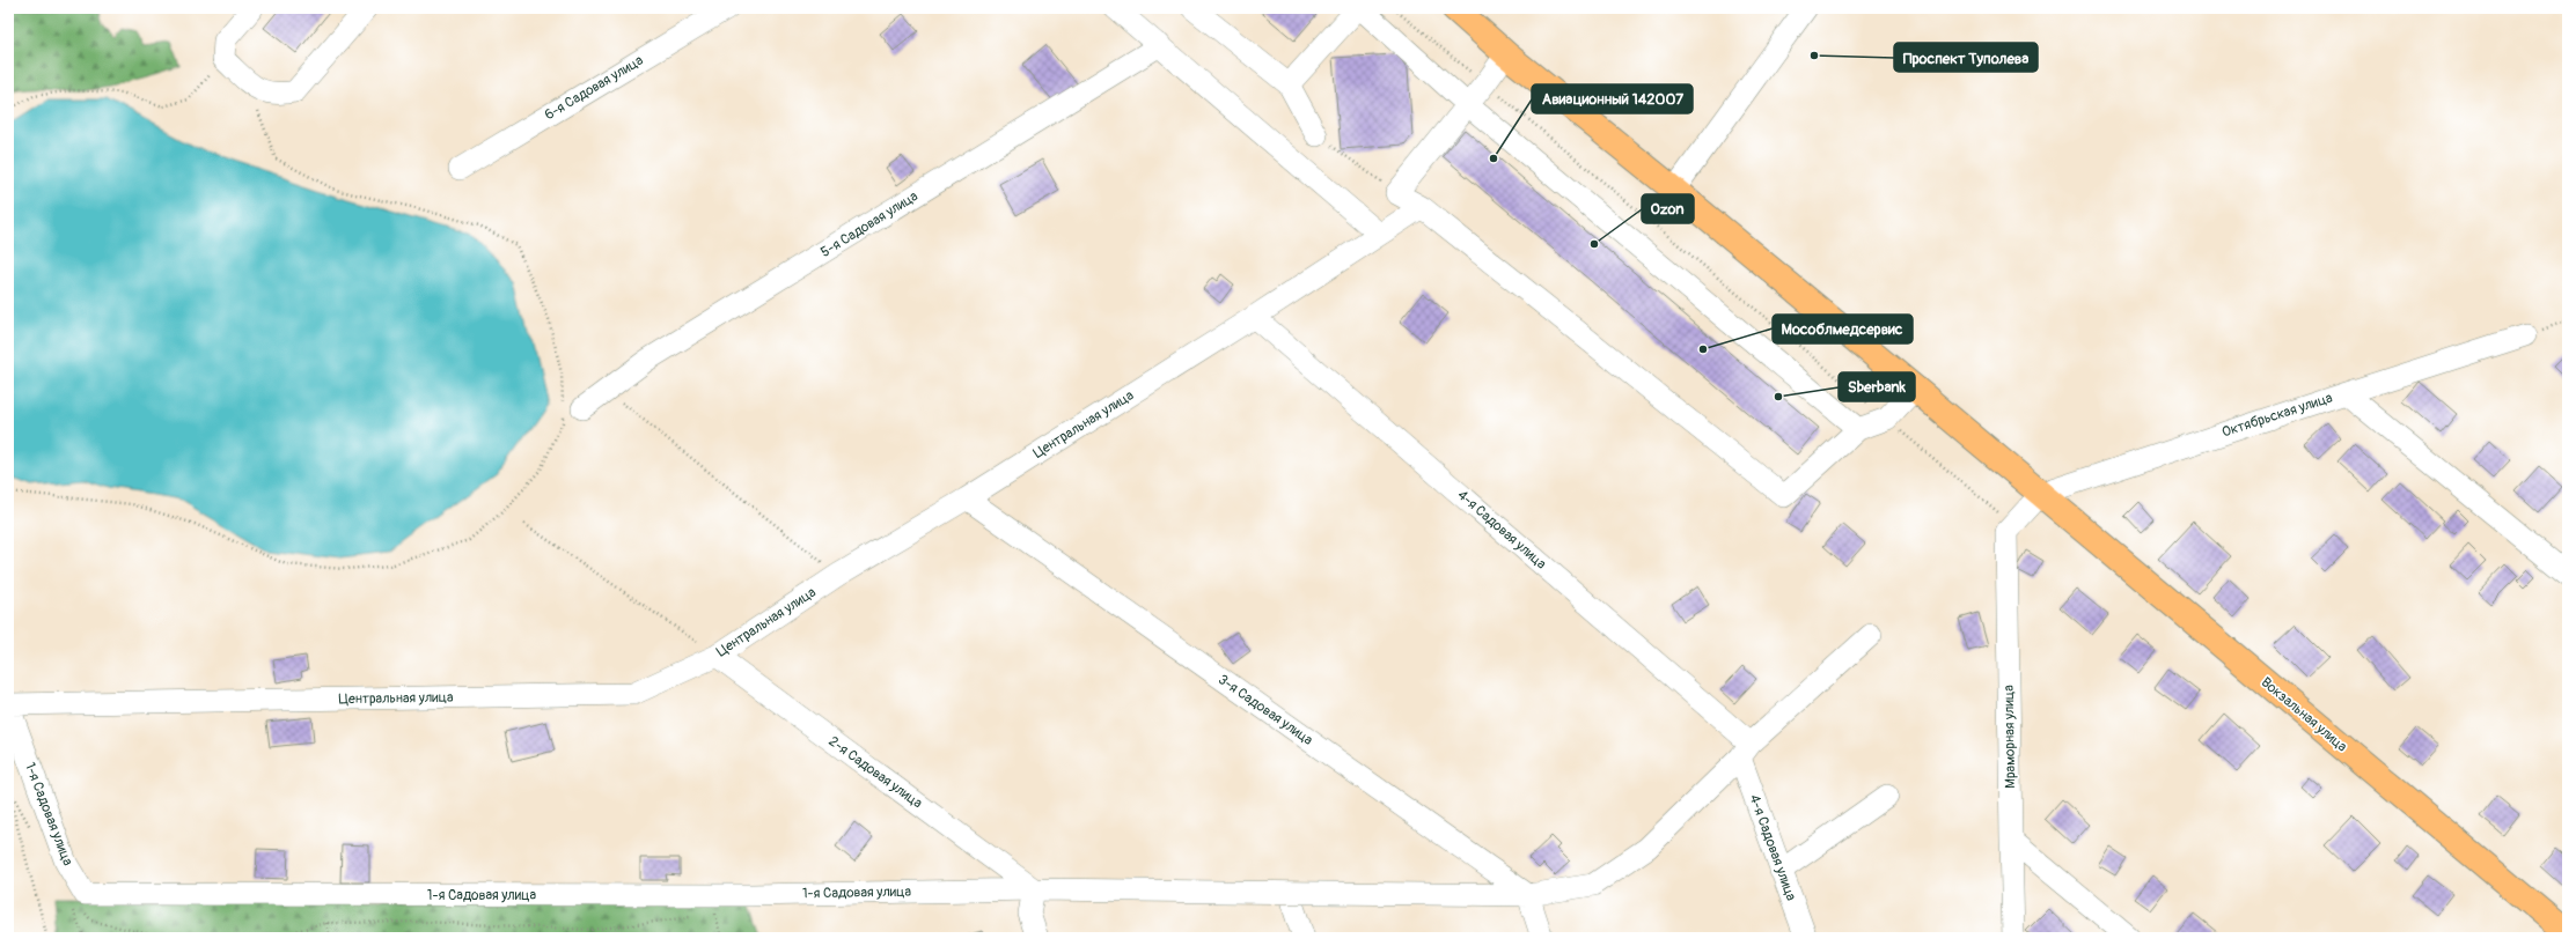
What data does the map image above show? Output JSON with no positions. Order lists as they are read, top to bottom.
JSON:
{
  "streets": {
    "main road": ["Вокзальная улица"],
    "street": [
      "6-я Садовая улица",
      "5-я Садовая улица",
      "Октябрьская улица",
      "Центральная улица",
      "4-я Садовая улица",
      "3-я Садовая улица",
      "Мраморная улица",
      "2-я Садовая улица",
      "1-я Садовая улица"
    ]
  },
  "crossings": [
    ["Октябрьская улица", "Вокзальная улица"],
    ["Центральная улица", "4-я Садовая улица"],
    ["Центральная улица", "3-я Садовая улица"],
    ["Центральная улица", "2-я Садовая улица"],
    ["Центральная улица", "1-я Садовая улица"],
    ["2-я Садовая улица", "1-я Садовая улица"]
  ],
  "places": [
    "Проспект Туполева",
    "Авиационный 142007",
    "Ozon",
    "Мособлмедсервис",
    "Sberbank"
  ]
}
